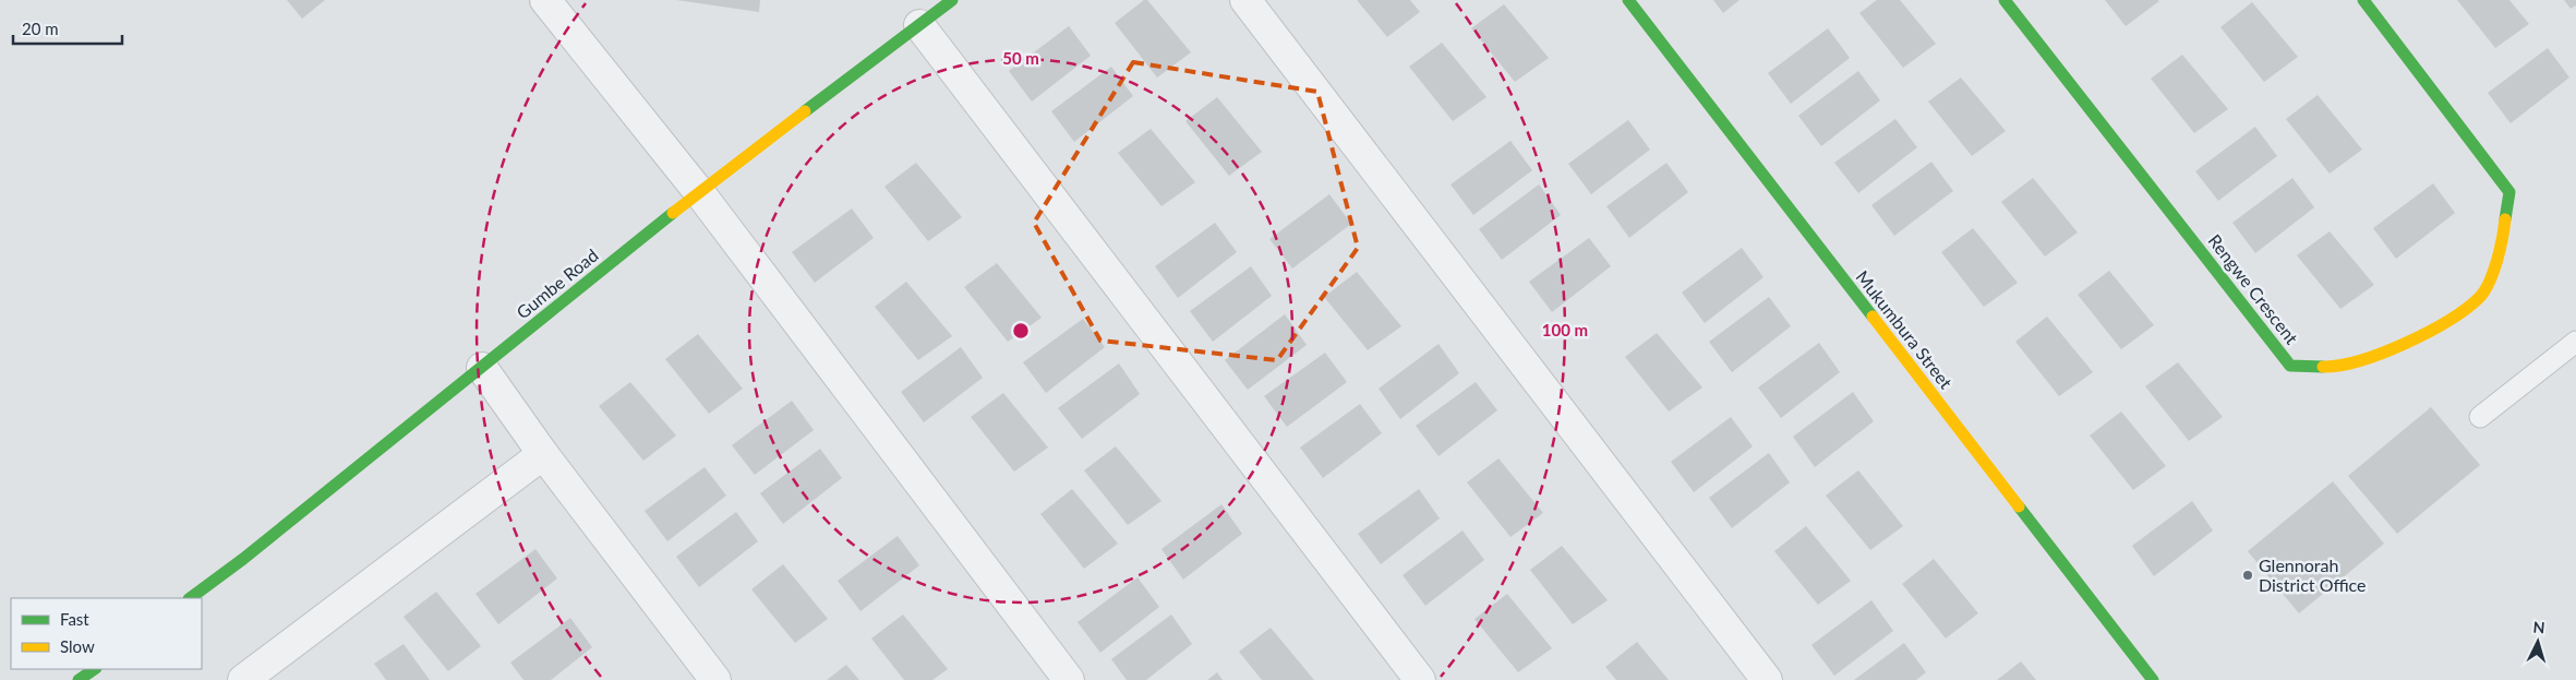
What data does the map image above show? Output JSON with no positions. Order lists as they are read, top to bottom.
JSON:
{
  "streets": {
    "street": ["Gumbe Road", "Rengwe Crescent", "Mukumbura Street"]
  },
  "places": ["Glennorah District Office"],
  "legend": ["Fast", "Slow"],
  "scale_bar": "20 m",
  "north": "top",
  "rings": ["50 m", "100 m"]
}
